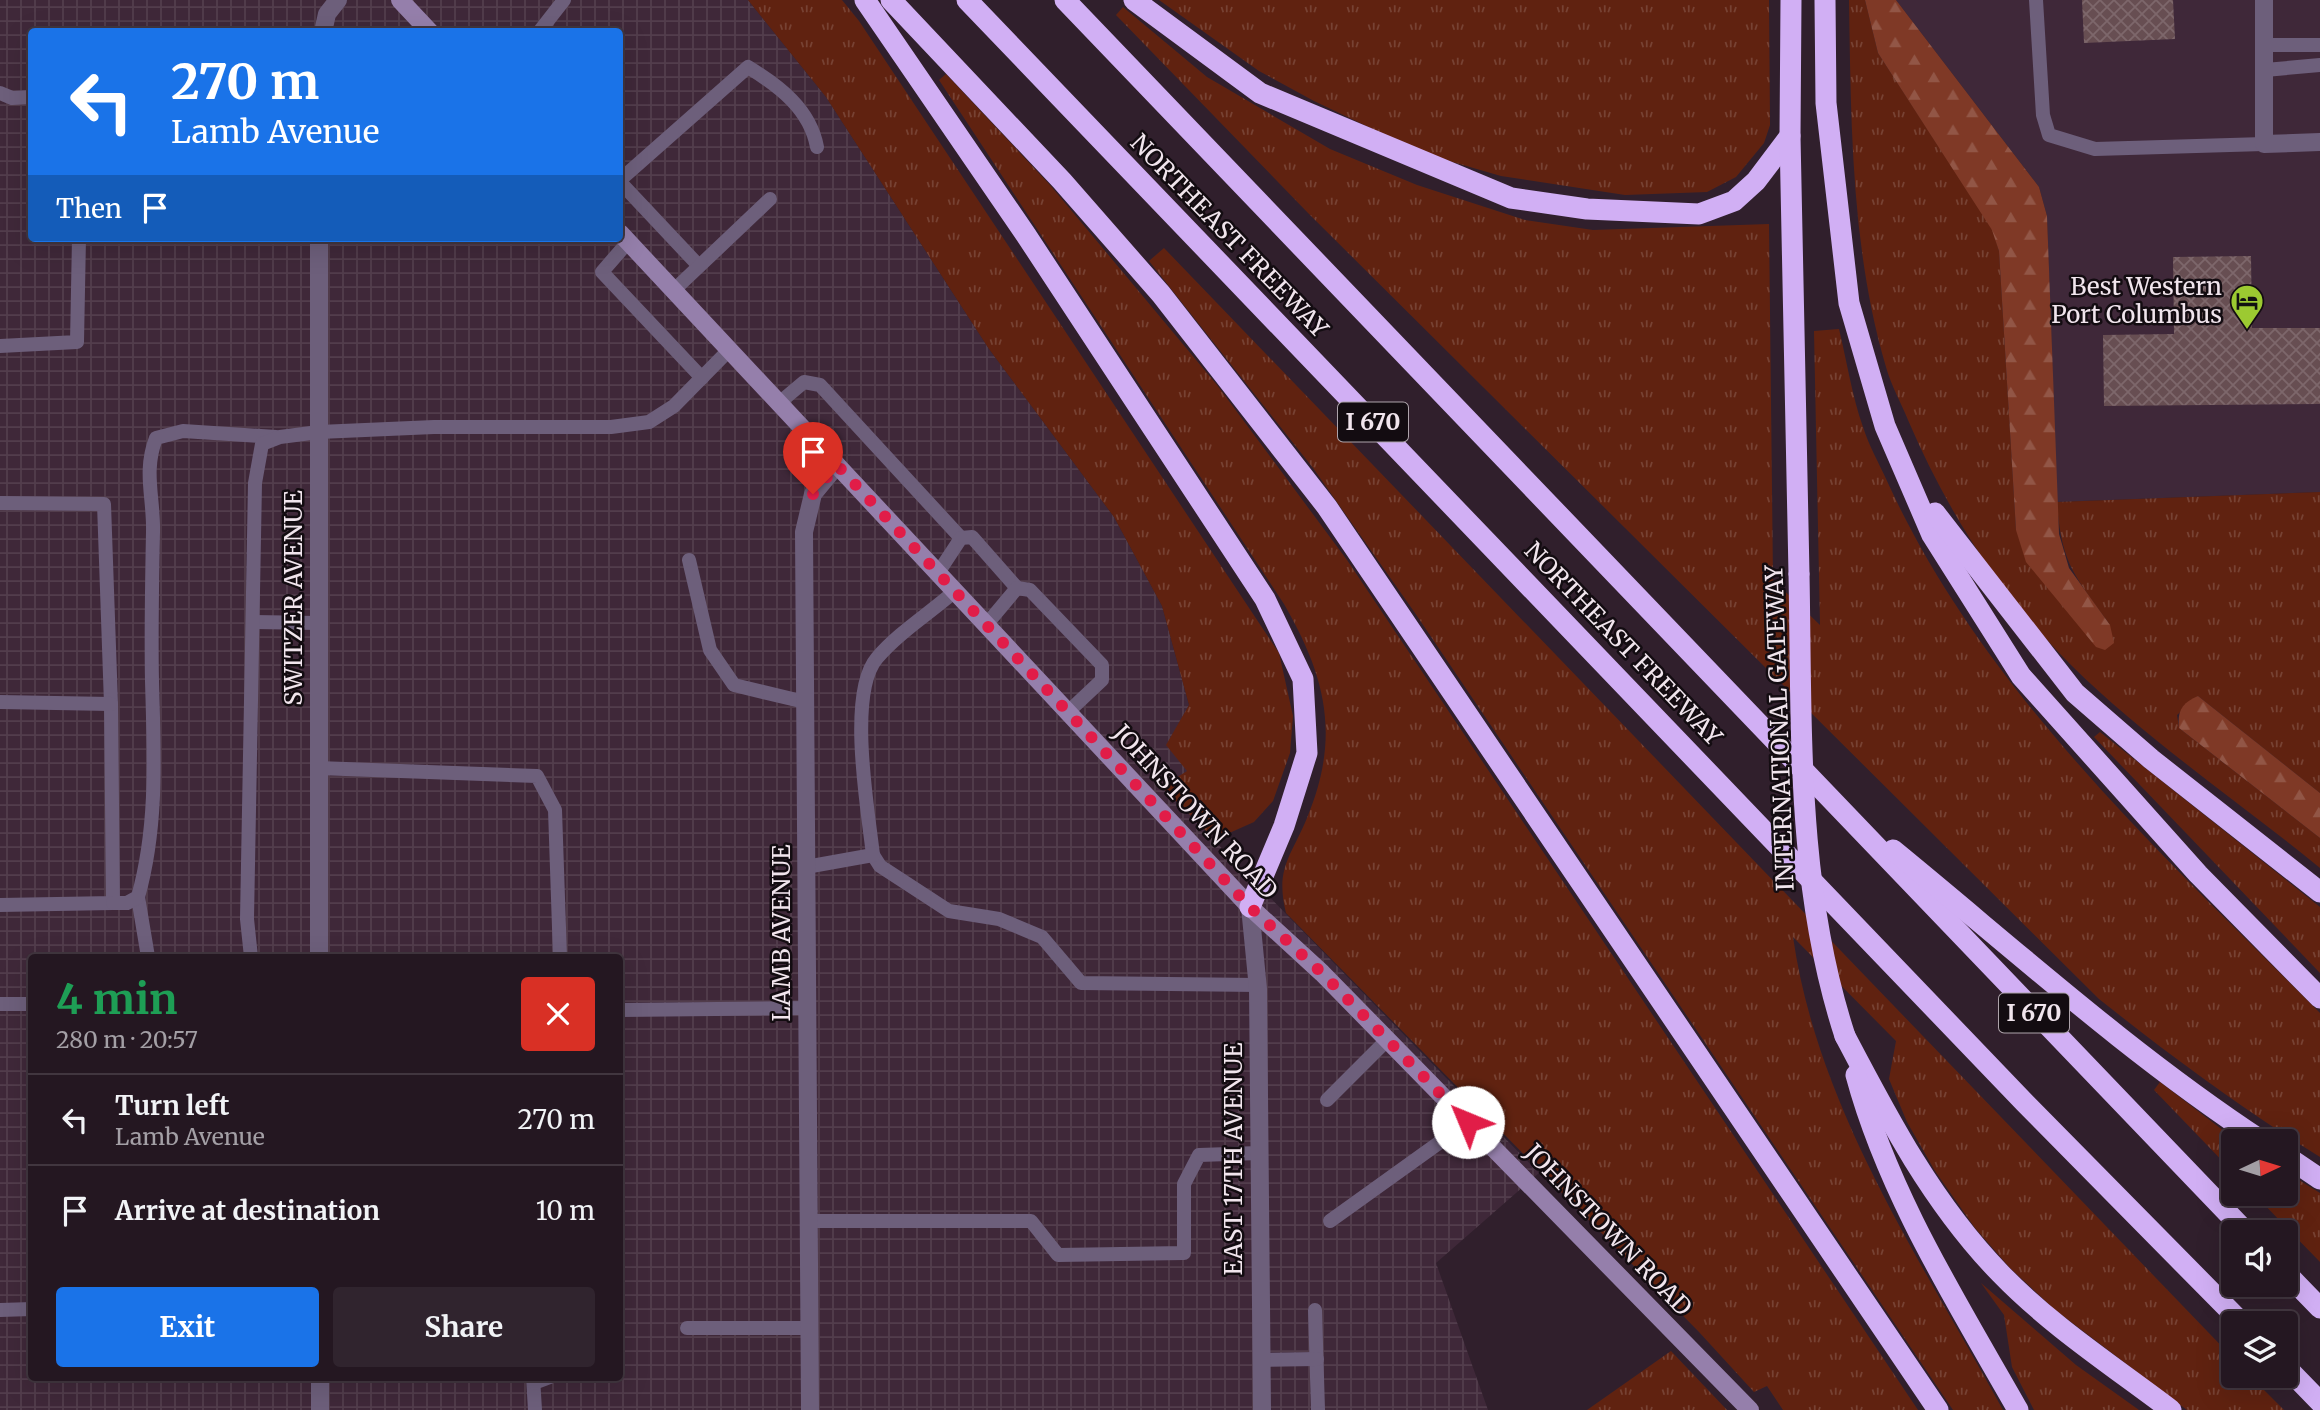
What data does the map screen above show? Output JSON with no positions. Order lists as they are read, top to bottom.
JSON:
{
  "streets": {
    "highway": ["NORTHEAST FREEWAY", "I 670", "INTERNATIONAL GATEWAY"],
    "main road": ["JOHNSTOWN ROAD"],
    "street": ["SWITZER AVENUE", "LAMB AVENUE", "EAST 17TH AVENUE"]
  },
  "crossings": [
    ["JOHNSTOWN ROAD", "LAMB AVENUE"],
    ["JOHNSTOWN ROAD", "EAST 17TH AVENUE"]
  ],
  "places": {
    "hotel": ["Best Western Port Columbus"]
  },
  "north": "right",
  "page": {
    "turn": ["270 m", "Lamb Avenue"],
    "then": "Then",
    "heading": ["4 min", "280 m · 20:57"],
    "list": [
      {
        "name": "Turn left",
        "note": "Lamb Avenue",
        "value": "270 m"
      },
      {
        "name": "Arrive at destination",
        "value": "10 m"
      }
    ],
    "buttons": ["Exit", "Share"]
  }
}
